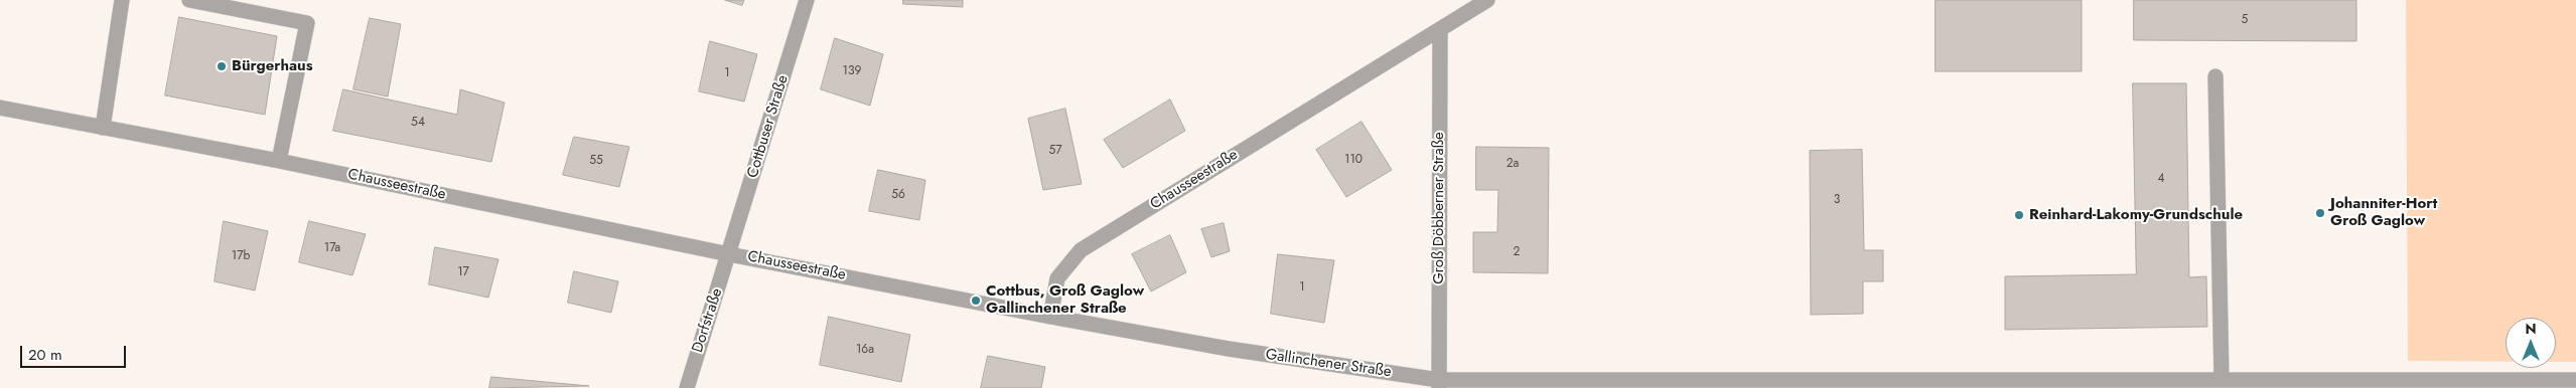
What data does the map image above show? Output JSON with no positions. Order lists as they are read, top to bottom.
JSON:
{
  "streets": {
    "street": [
      "Cottbuser Straße",
      "Chausseestraße",
      "Groß Döbberner Straße",
      "Dorfstraße",
      "Gallinchener Straße"
    ]
  },
  "crossings": [
    ["Cottbuser Straße", "Chausseestraße"],
    ["Cottbuser Straße", "Dorfstraße"],
    ["Chausseestraße", "Groß Döbberner Straße"],
    ["Chausseestraße", "Dorfstraße"],
    ["Chausseestraße", "Gallinchener Straße"],
    ["Groß Döbberner Straße", "Gallinchener Straße"]
  ],
  "places": [
    "Bürgerhaus",
    "Johanniter-Hort Groß Gaglow",
    "Reinhard-Lakomy-Grundschule",
    "Cottbus, Groß Gaglow Gallinchener Straße"
  ],
  "house_numbers": [
    "5",
    "139",
    "1",
    "54",
    "57",
    "110",
    "55",
    "2a",
    "4",
    "56",
    "3",
    "17a",
    "2",
    "17b",
    "17",
    "1",
    "16a"
  ],
  "scale_bar": "20 m",
  "north": "top"
}
